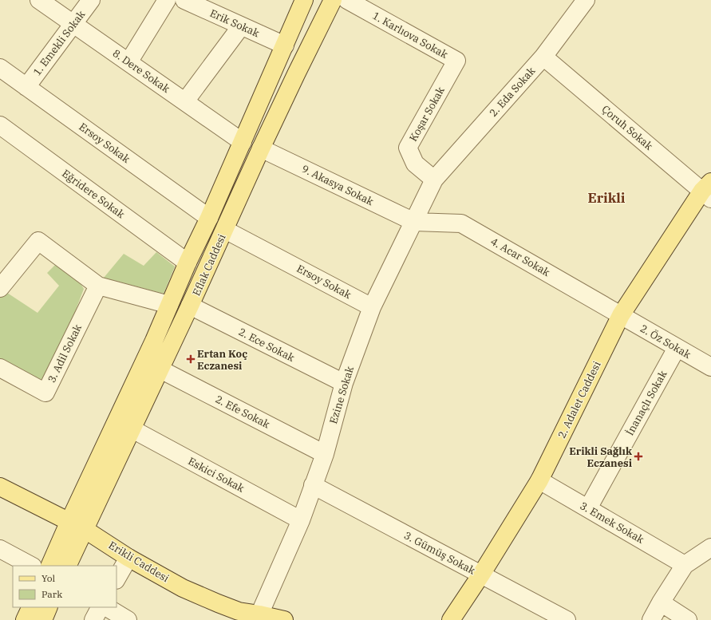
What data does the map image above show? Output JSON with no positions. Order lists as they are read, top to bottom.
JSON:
{
  "streets": {
    "main road": ["Eflak Caddesi", "2. Adalet Caddesi", "Erikli Caddesi"],
    "street": [
      "Erik Sokak",
      "1. Karlıova Sokak",
      "1. Emekli Sokak",
      "8. Dere Sokak",
      "2. Eda Sokak",
      "Koşar Sokak",
      "Çoruh Sokak",
      "Ersoy Sokak",
      "9. Akasya Sokak",
      "Eğridere Sokak",
      "4. Acar Sokak",
      "2. Öz Sokak",
      "2. Ece Sokak",
      "3. Adil Sokak",
      "Ezine Sokak",
      "İnanaçlı Sokak",
      "2. Efe Sokak",
      "Eskici Sokak",
      "3. Emek Sokak",
      "3. Gümüş Sokak"
    ]
  },
  "crossings": [
    ["Erik Sokak", "Eflak Caddesi"],
    ["1. Karlıova Sokak", "Koşar Sokak"],
    ["1. Emekli Sokak", "8. Dere Sokak"],
    ["1. Emekli Sokak", "Ersoy Sokak"],
    ["8. Dere Sokak", "Eflak Caddesi"],
    ["2. Eda Sokak", "Koşar Sokak"],
    ["2. Eda Sokak", "Çoruh Sokak"],
    ["2. Eda Sokak", "Ezine Sokak"],
    ["Koşar Sokak", "Ezine Sokak"],
    ["Çoruh Sokak", "2. Adalet Caddesi"],
    ["Ersoy Sokak", "Eflak Caddesi"],
    ["Ersoy Sokak", "Ezine Sokak"],
    ["9. Akasya Sokak", "4. Acar Sokak"],
    ["9. Akasya Sokak", "Eflak Caddesi"],
    ["9. Akasya Sokak", "Ezine Sokak"],
    ["Eğridere Sokak", "Eflak Caddesi"],
    ["4. Acar Sokak", "2. Öz Sokak"],
    ["4. Acar Sokak", "Ezine Sokak"],
    ["4. Acar Sokak", "2. Adalet Caddesi"],
    ["Eflak Caddesi", "2. Ece Sokak"],
    ["Eflak Caddesi", "2. Efe Sokak"],
    ["Eflak Caddesi", "Eskici Sokak"],
    ["Eflak Caddesi", "Erikli Caddesi"],
    ["2. Öz Sokak", "2. Adalet Caddesi"],
    ["2. Öz Sokak", "İnanaçlı Sokak"],
    ["2. Ece Sokak", "Ezine Sokak"],
    ["Ezine Sokak", "2. Efe Sokak"],
    ["Ezine Sokak", "Eskici Sokak"],
    ["Ezine Sokak", "3. Gümüş Sokak"],
    ["Ezine Sokak", "Erikli Caddesi"],
    ["2. Adalet Caddesi", "3. Emek Sokak"],
    ["2. Adalet Caddesi", "3. Gümüş Sokak"],
    ["İnanaçlı Sokak", "3. Emek Sokak"]
  ],
  "districts": ["Erikli"],
  "places": {
    "health": ["Ertan Koç Eczanesi", "Erikli Sağlık Eczanesi"]
  },
  "legend": ["Yol", "Park"]
}
